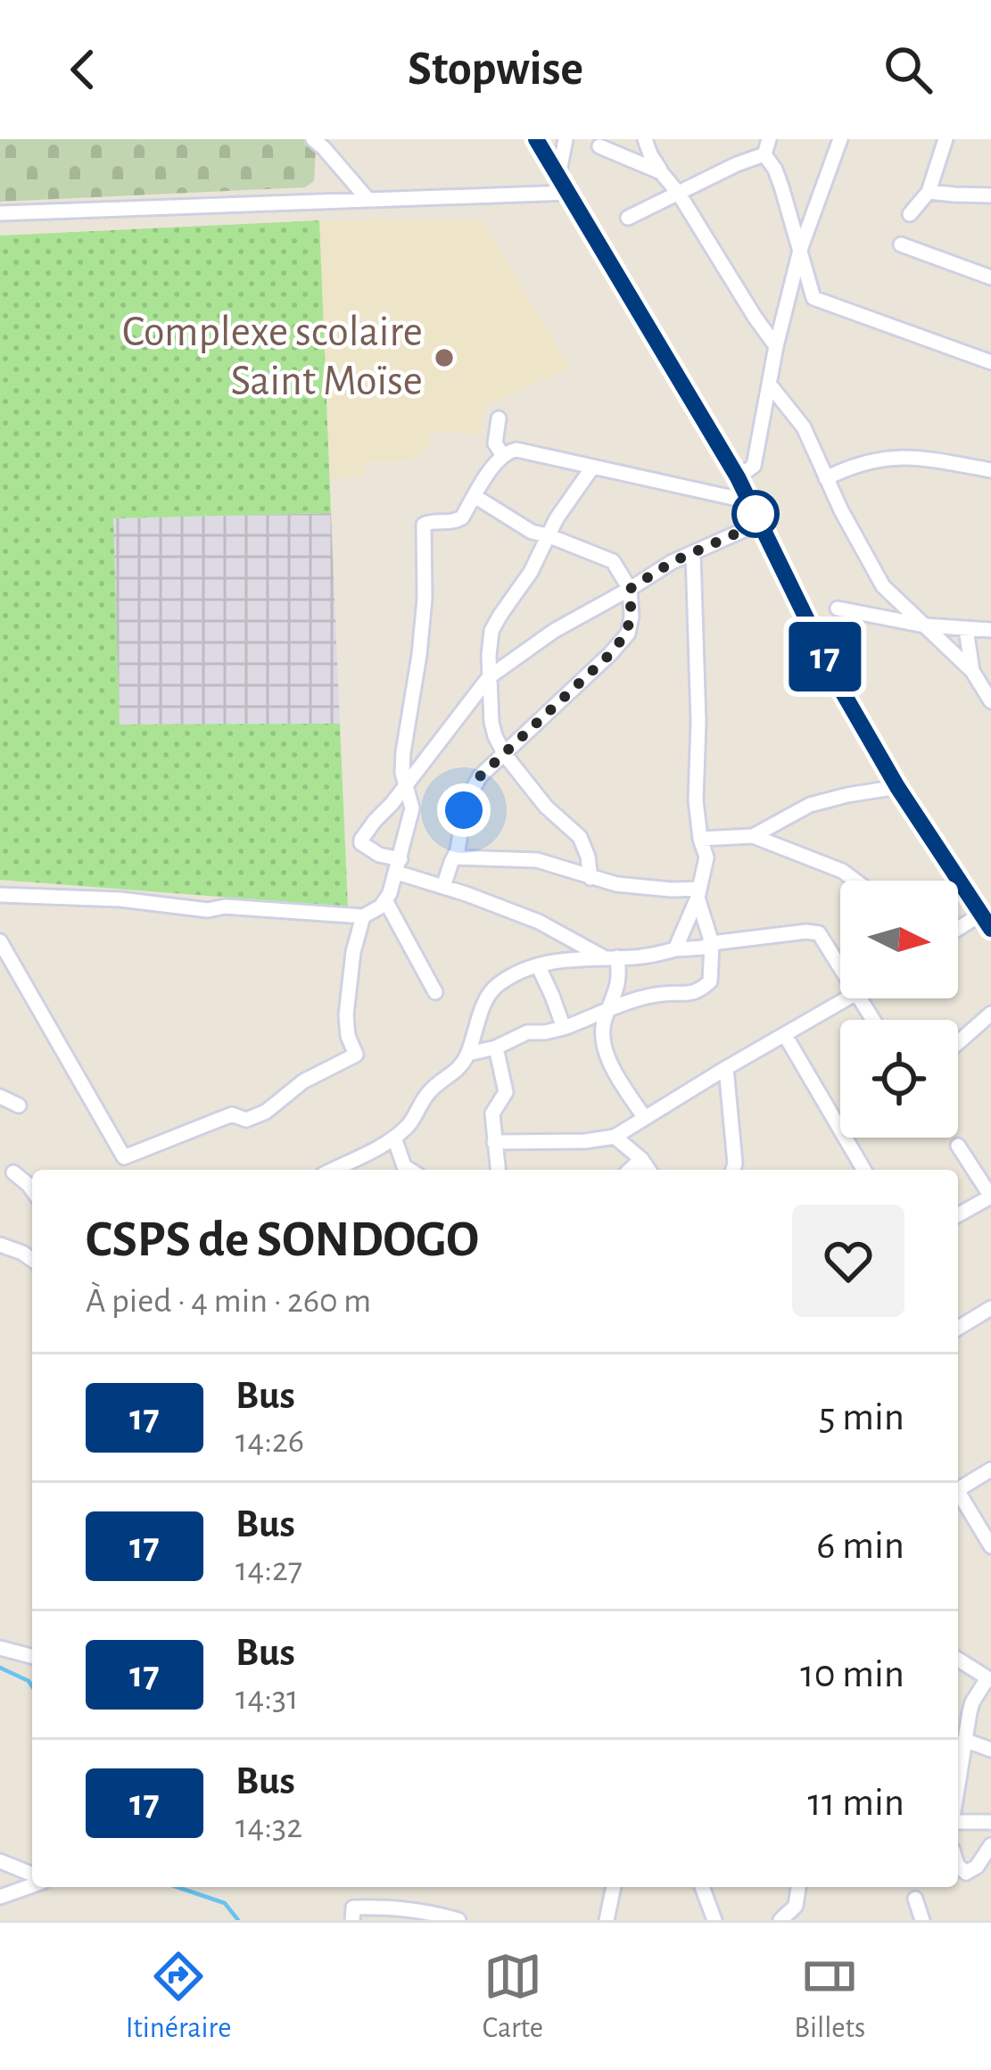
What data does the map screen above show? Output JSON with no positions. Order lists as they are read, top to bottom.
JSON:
{
  "places": ["Complexe scolaire Saint Moïse"],
  "lines": ["bus line 17"],
  "north": "right",
  "page": {
    "header": "Stopwise",
    "on_map": "17",
    "heading": ["CSPS de SONDOGO", "À pied · 4 min · 260 m"],
    "list": [
      {
        "mark": "17",
        "name": "Bus",
        "note": "14:26",
        "value": "5 min"
      },
      {
        "mark": "17",
        "name": "Bus",
        "note": "14:27",
        "value": "6 min"
      },
      {
        "mark": "17",
        "name": "Bus",
        "note": "14:31",
        "value": "10 min"
      },
      {
        "mark": "17",
        "name": "Bus",
        "note": "14:32",
        "value": "11 min"
      }
    ],
    "tabs": ["Itinéraire", "Carte", "Billets"]
  }
}
